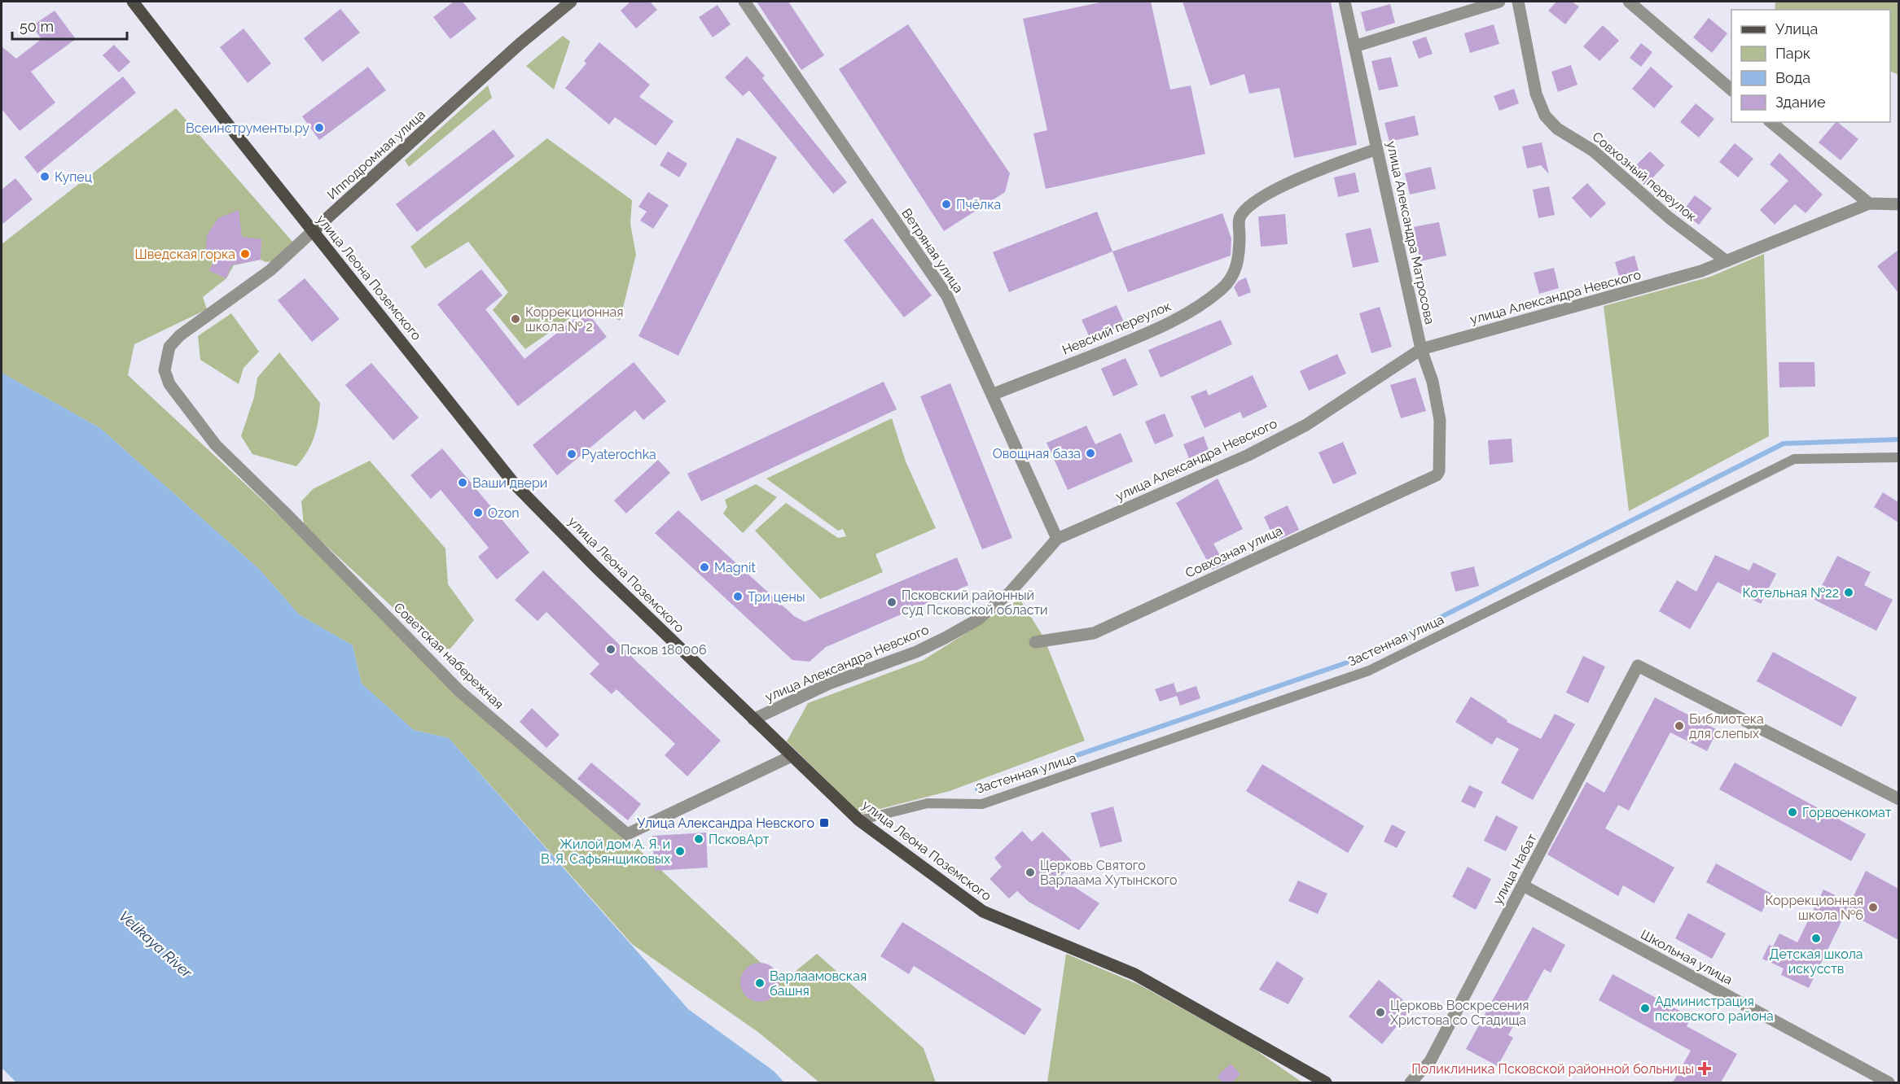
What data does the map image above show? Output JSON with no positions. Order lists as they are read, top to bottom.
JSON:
{
  "streets": {
    "main road": ["Ипподромная улица", "улица Леона Поземского"],
    "street": [
      "Совхозный переулок",
      "улица Александра Матросова",
      "Ветряная улица",
      "улица Александра Невского",
      "Невский переулок",
      "Совхозная улица",
      "Застенная улица",
      "Советская набережная",
      "улица Набат",
      "Школьная улица"
    ]
  },
  "crossings": [
    ["Ипподромная улица", "улица Леона Поземского"],
    ["Ипподромная улица", "Советская набережная"],
    ["Совхозный переулок", "улица Александра Невского"],
    ["улица Александра Матросова", "улица Александра Невского"],
    ["улица Александра Матросова", "Невский переулок"],
    ["улица Александра Матросова", "Совхозная улица"],
    ["Ветряная улица", "улица Александра Невского"],
    ["Ветряная улица", "Невский переулок"],
    ["улица Леона Поземского", "улица Александра Невского"],
    ["улица Леона Поземского", "Застенная улица"],
    ["улица Леона Поземского", "Советская набережная"],
    ["улица Набат", "Школьная улица"]
  ],
  "water": ["Velikaya River"],
  "places": {
    "other": [
      "Всеинструменты.ру",
      "Купец",
      "Пчёлка",
      "Шведская горка",
      "Коррекционная школа № 2",
      "Овощная база",
      "Pyaterochka",
      "Ваши двери",
      "Ozon",
      "Magnit",
      "Котельная №22",
      "Три цены",
      "Псковский районный суд Псковской области",
      "Псков 180006",
      "Библиотека для слепых",
      "Горвоенкомат",
      "ПсковАрт",
      "Жилой дом А. Я. и В. Я. Сафьянщиковых",
      "Церковь Святого Варлаама Хутынского",
      "Коррекционная школа №6",
      "Детская школа искусств",
      "Варлаамовская башня",
      "Администрация псковского района",
      "Церковь Воскресения Христова со Стадища"
    ],
    "transit": ["Улица Александра Невского"],
    "health": ["Поликлиника Псковской районной больницы"]
  },
  "legend": [
    "Улица",
    "Парк",
    "Вода",
    "Здание"
  ],
  "scale_bar": "50 m"
}
